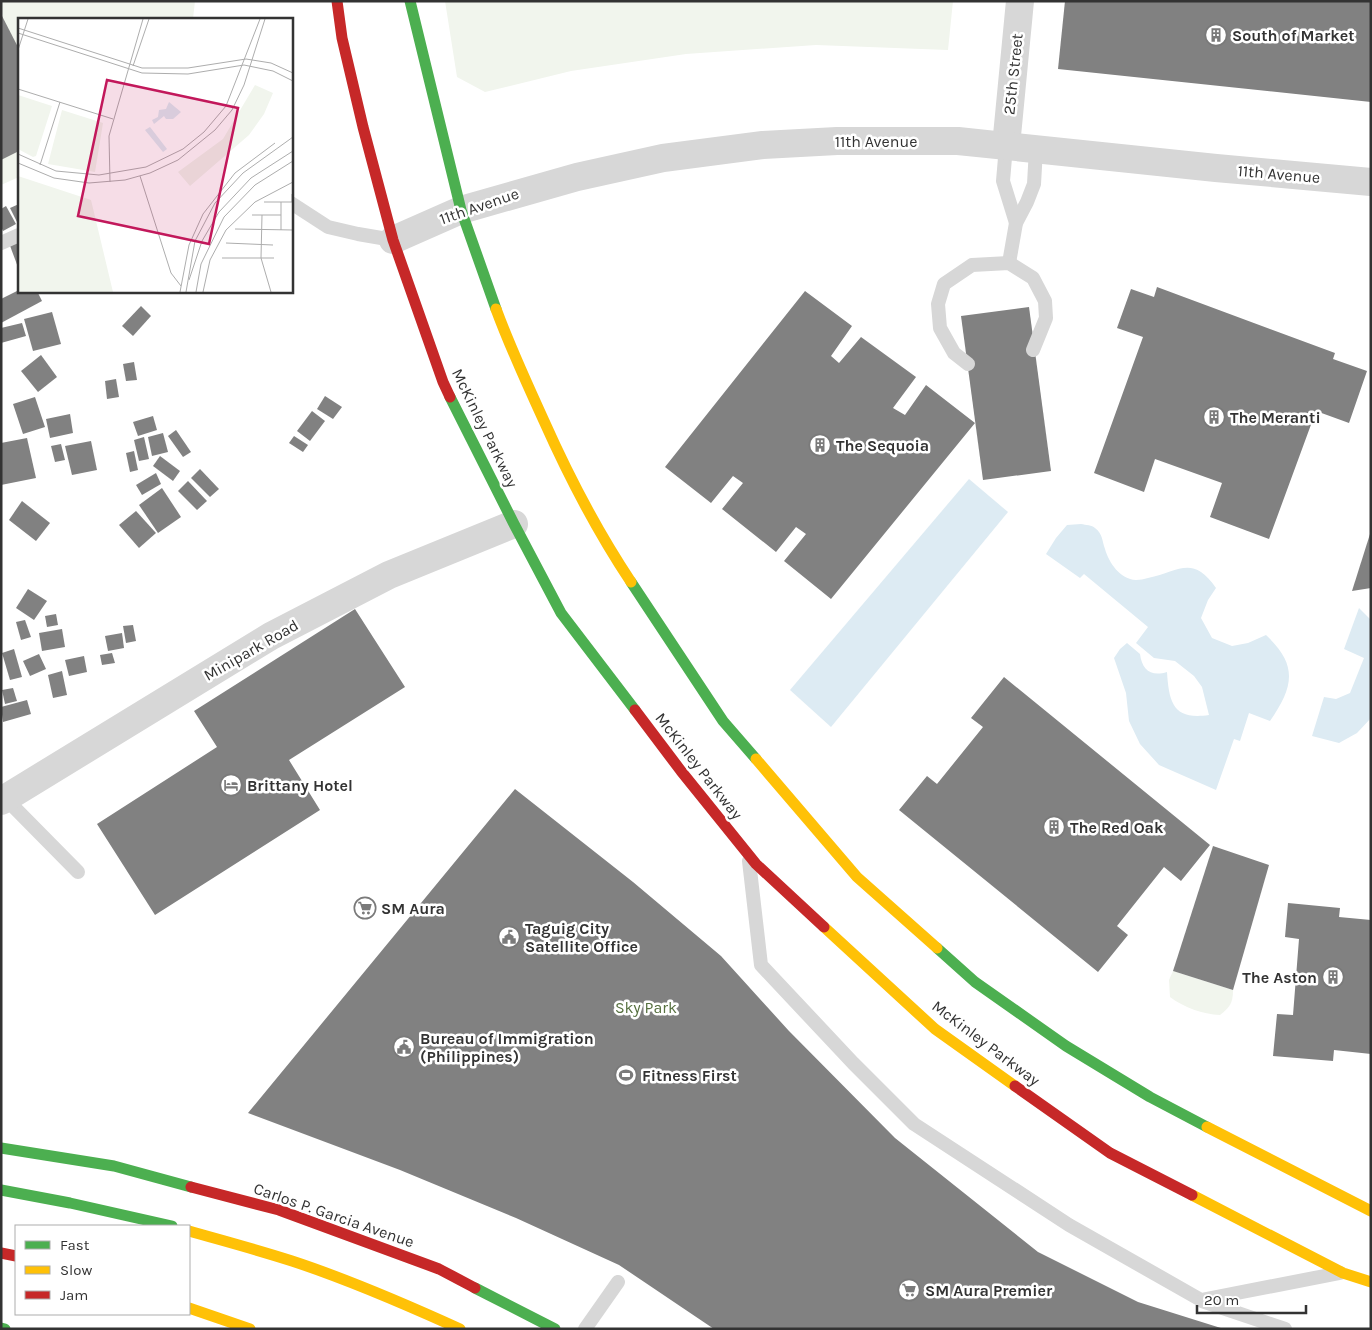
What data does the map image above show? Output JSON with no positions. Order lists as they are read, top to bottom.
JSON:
{
  "streets": {
    "main road": ["McKinley Parkway", "Carlos P. Garcia Avenue"],
    "street": ["25th Street", "11th Avenue", "Minipark Road"]
  },
  "crossings": [
    ["25th Street", "11th Avenue"],
    ["11th Avenue", "McKinley Parkway"],
    ["McKinley Parkway", "Minipark Road"]
  ],
  "parks": ["Sky Park"],
  "places": {
    "building": [
      "South of Market",
      "The Meranti",
      "The Sequoia",
      "The Red Oak",
      "The Aston"
    ],
    "hotel": ["Brittany Hotel"],
    "supermarket": ["SM Aura", "SM Aura Premier"],
    "public building": ["Taguig City Satellite Office", "Bureau of Immigration (Philippines)"],
    "sports": ["Fitness First"]
  },
  "legend": ["Fast", "Slow", "Jam"],
  "scale_bar": "20 m"
}
